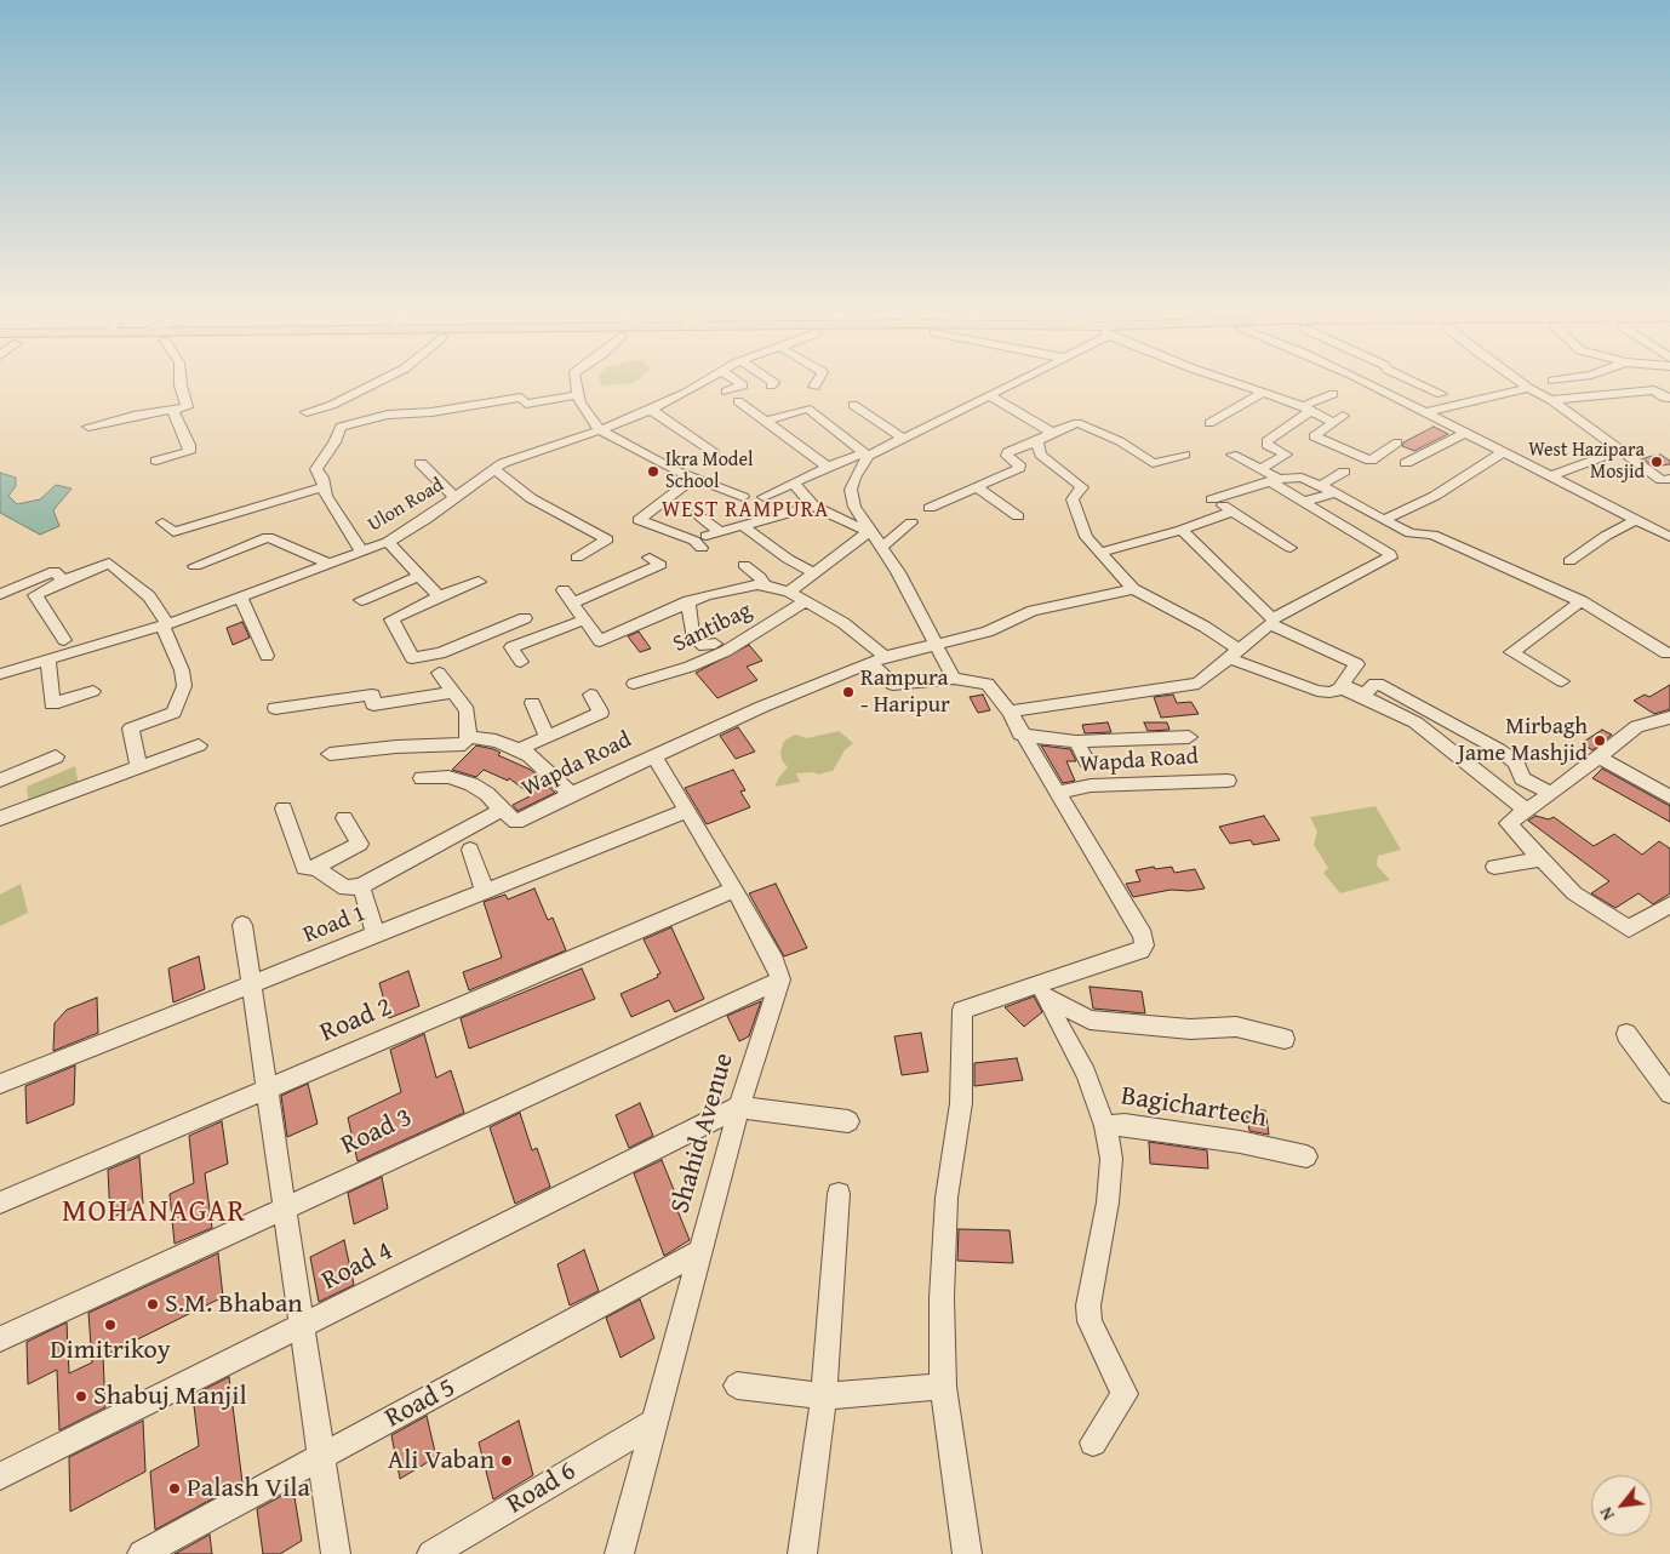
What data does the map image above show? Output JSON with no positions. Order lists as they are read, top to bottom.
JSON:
{
  "streets": {
    "street": [
      "Ulon Road",
      "Santibag",
      "Wapda Road",
      "Road 1",
      "Road 2",
      "Bagichartech",
      "Road 3",
      "Shahid Avenue",
      "Road 4",
      "Road 5",
      "Road 6"
    ]
  },
  "crossings": [
    ["Road 3", "Shahid Avenue"],
    ["Shahid Avenue", "Road 4"],
    ["Shahid Avenue", "Road 5"],
    ["Shahid Avenue", "Road 6"]
  ],
  "districts": ["WEST RAMPURA", "MOHANAGAR"],
  "places": [
    "West Hazipara Mosjid",
    "Ikra Model School",
    "Rampura - Haripur",
    "Mirbagh Jame Mashjid",
    "S.M. Bhaban",
    "Dimitrikoy",
    "Shabuj Manjil",
    "Ali Vaban",
    "Palash Vila"
  ],
  "north": "bottom left"
}
